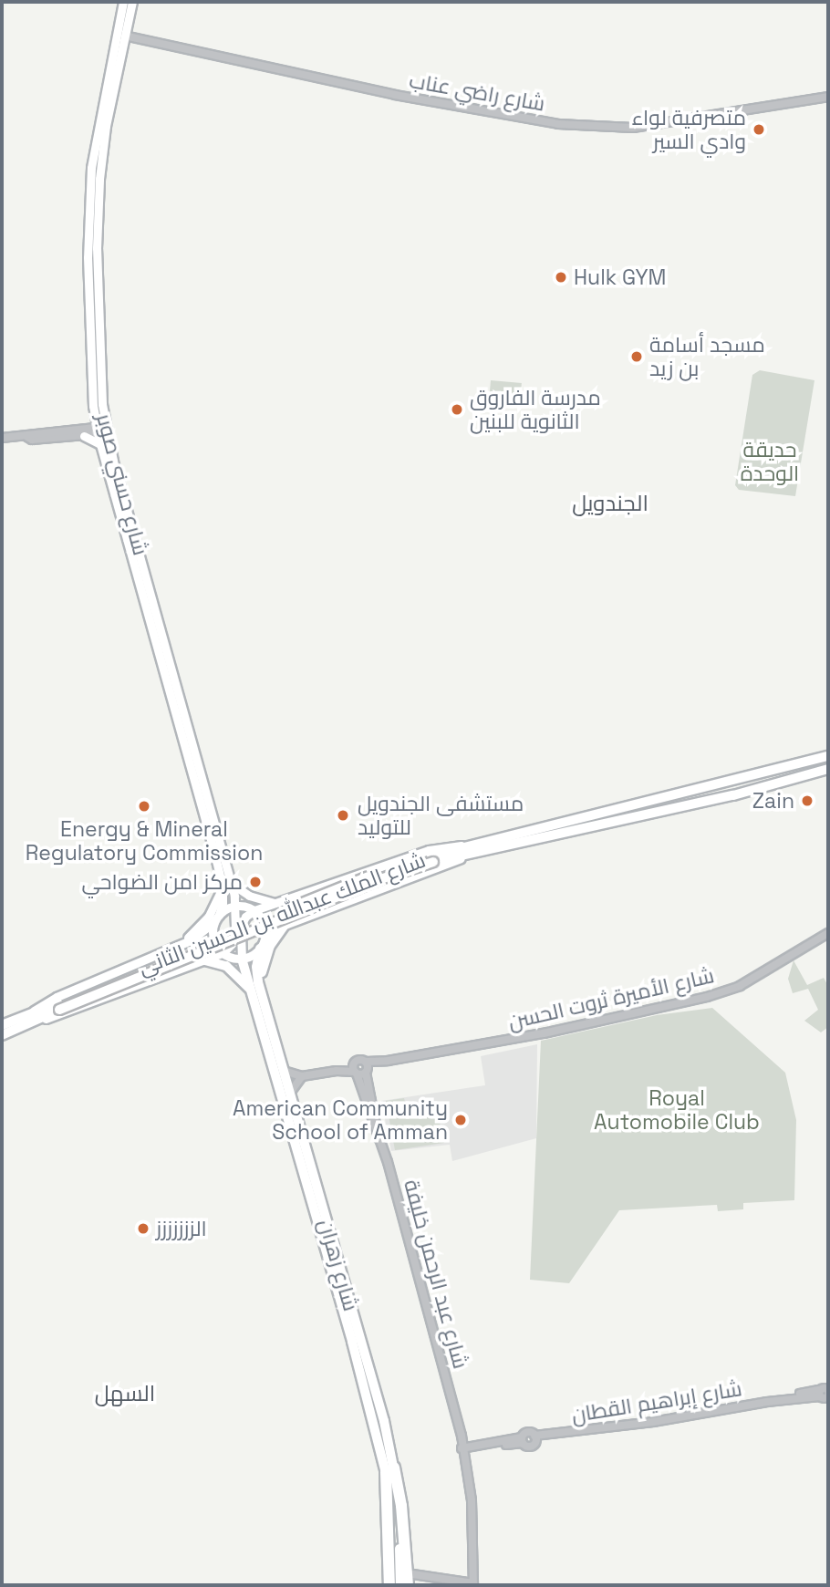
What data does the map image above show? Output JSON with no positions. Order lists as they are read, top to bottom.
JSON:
{
  "streets": {
    "highway": ["شارع الملك عبدالله بن الحسين الثاني"],
    "main road": ["شارع حسني صوبر", "شارع زهران"],
    "street": [
      "شارع راضي عناب",
      "شارع الأميرة ثروت الحسن",
      "شارع عبد الرحمن خليفة",
      "شارع إبراهيم القطان"
    ]
  },
  "crossings": [
    ["شارع راضي عناب", "شارع حسني صوبر"],
    ["شارع الأميرة ثروت الحسن", "شارع عبد الرحمن خليفة"],
    ["شارع عبد الرحمن خليفة", "شارع إبراهيم القطان"]
  ],
  "districts": ["الجندويل", "السهل"],
  "parks": ["حديقة الوحدة", "Royal Automobile Club"],
  "places": [
    "متصرفية لواء وادي السير",
    "Hulk GYM",
    "مسجد أسامة بن زيد",
    "مدرسة الفاروق الثانوية للبنين",
    "Zain",
    "Energy & Mineral Regulatory Commission",
    "مستشفى الجندويل للتوليد",
    "مركز امن الضواحي",
    "American Community School of Amman",
    "الززززززز"
  ]
}
